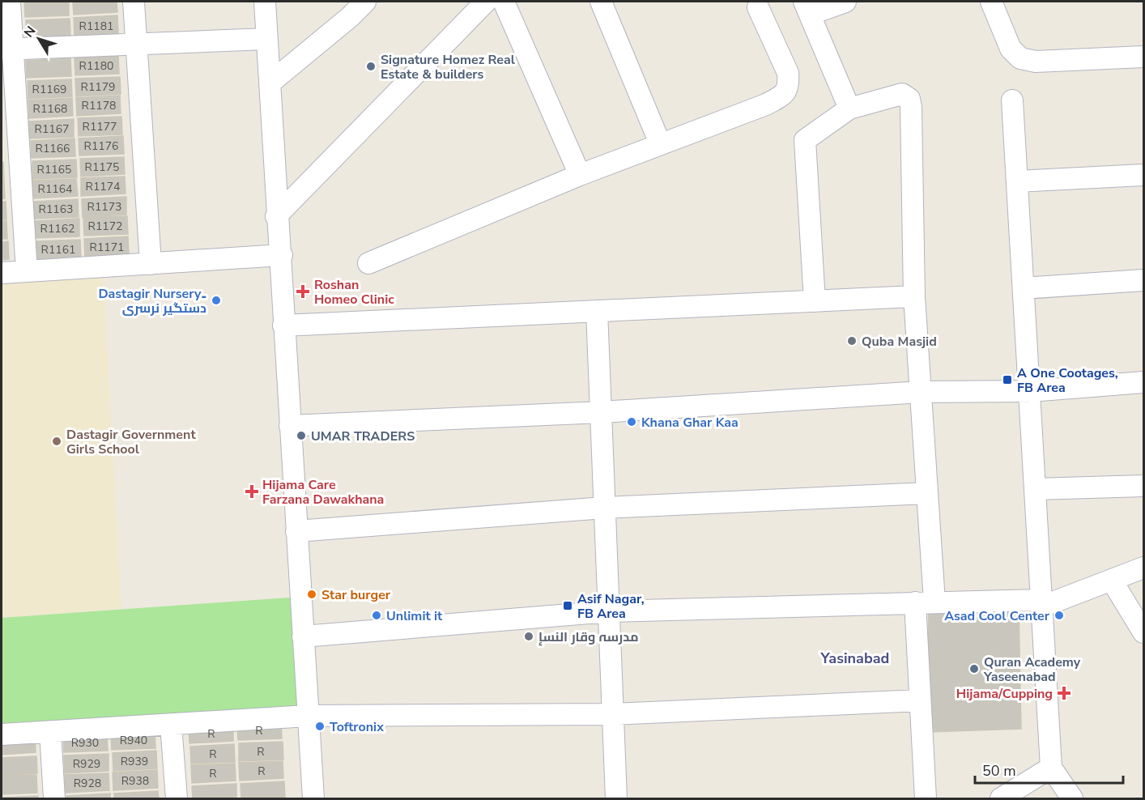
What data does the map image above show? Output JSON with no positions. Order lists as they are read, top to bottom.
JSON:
{
  "districts": ["Yasinabad"],
  "places": {
    "other": [
      "Signature Homez Real Estate & builders",
      "Dastagir Nursery۔ دستگیر نرسری",
      "Quba Masjid",
      "Khana Ghar Kaa",
      "UMAR TRADERS",
      "Dastagir Government Girls School",
      "Star burger",
      "Unlimit it",
      "Asad Cool Center",
      "مدرسہ وقار النسإ",
      "Quran Academy Yaseenabad",
      "Toftronix"
    ],
    "health": ["Roshan Homeo Clinic", "Hijama Care Farzana Dawakhana", "Hijama/Cupping"],
    "transit": ["A One Cootages, FB Area", "Asif Nagar, FB Area"]
  },
  "house_numbers": [
    "R1181",
    "R1180",
    "R1179",
    "R1169",
    "R1178",
    "R1168",
    "R1177",
    "R1167",
    "R1176",
    "R1166",
    "R1175",
    "R1165",
    "R1174",
    "R1164",
    "R1173",
    "R1163",
    "R1172",
    "R1162",
    "R1171",
    "R1161",
    "R",
    "R",
    "R940",
    "R930",
    "R",
    "R",
    "R939",
    "R929",
    "R",
    "R",
    "R938",
    "R928"
  ],
  "scale_bar": "50 m",
  "north": "top left"
}
